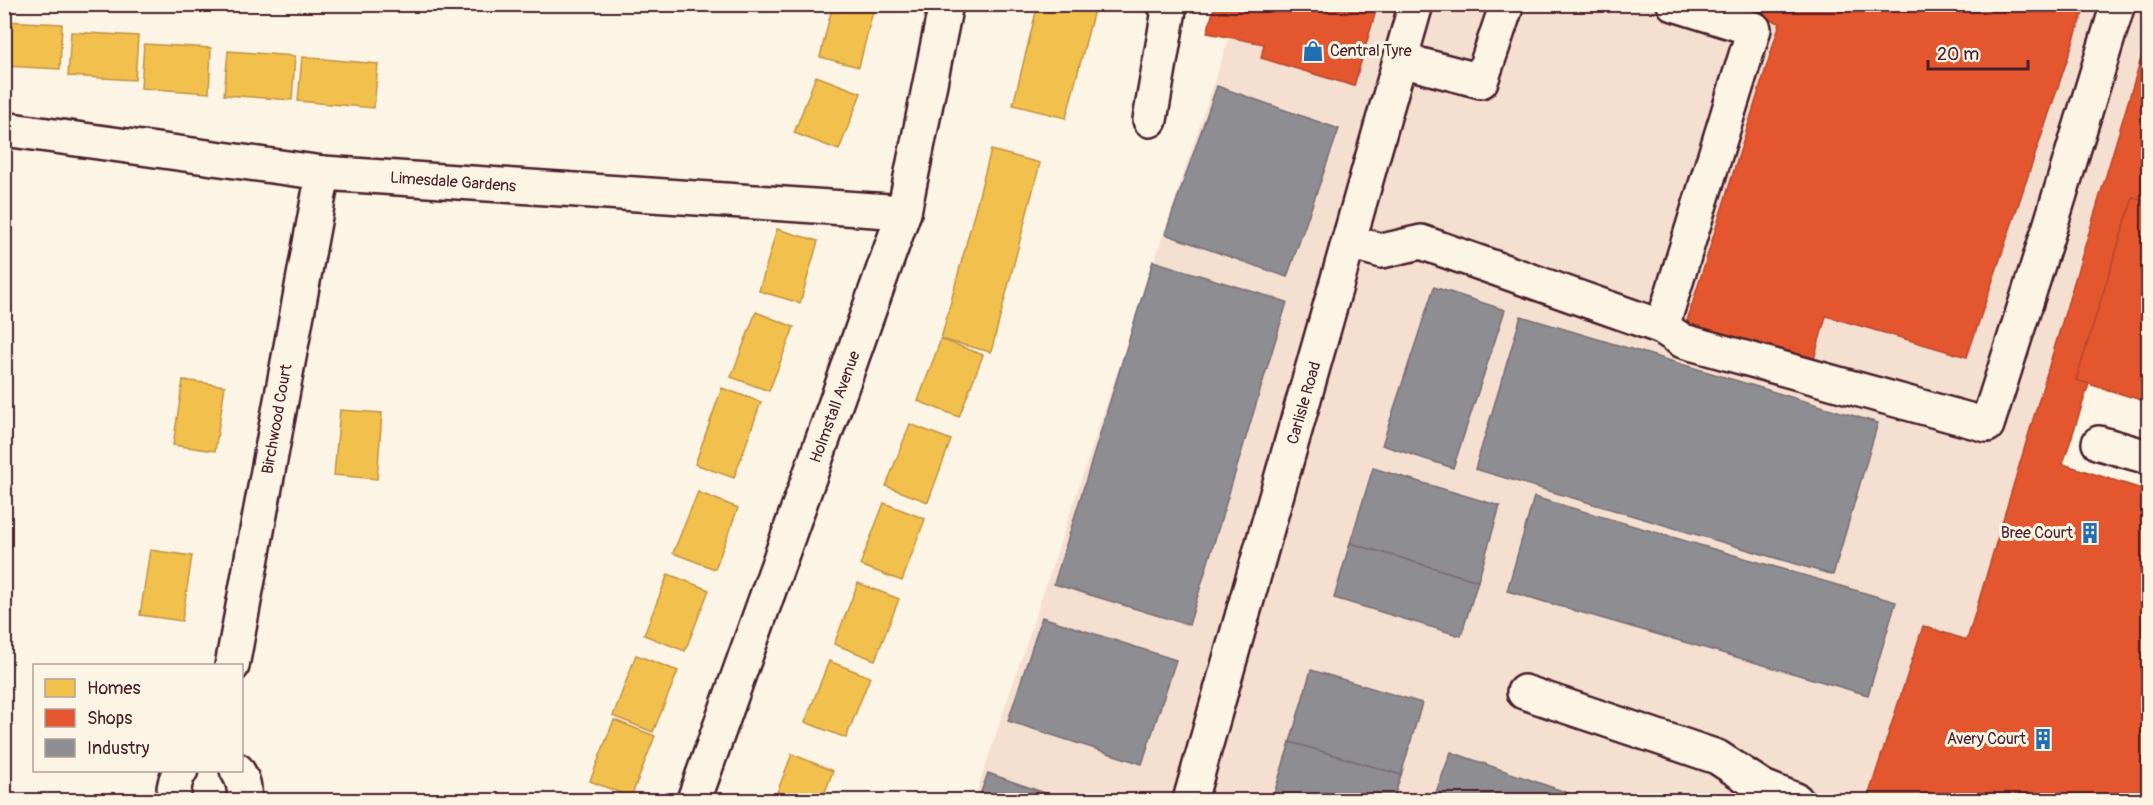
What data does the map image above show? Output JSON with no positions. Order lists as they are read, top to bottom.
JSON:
{
  "streets": {
    "street": [
      "Limesdale Gardens",
      "Carlisle Road",
      "Holmstall Avenue",
      "Birchwood Court"
    ]
  },
  "crossings": [
    ["Limesdale Gardens", "Holmstall Avenue"],
    ["Limesdale Gardens", "Birchwood Court"]
  ],
  "places": {
    "shop": ["Central Tyre"],
    "building": ["Bree Court", "Avery Court"]
  },
  "legend": ["Homes", "Shops", "Industry"],
  "scale_bar": "20 m"
}
